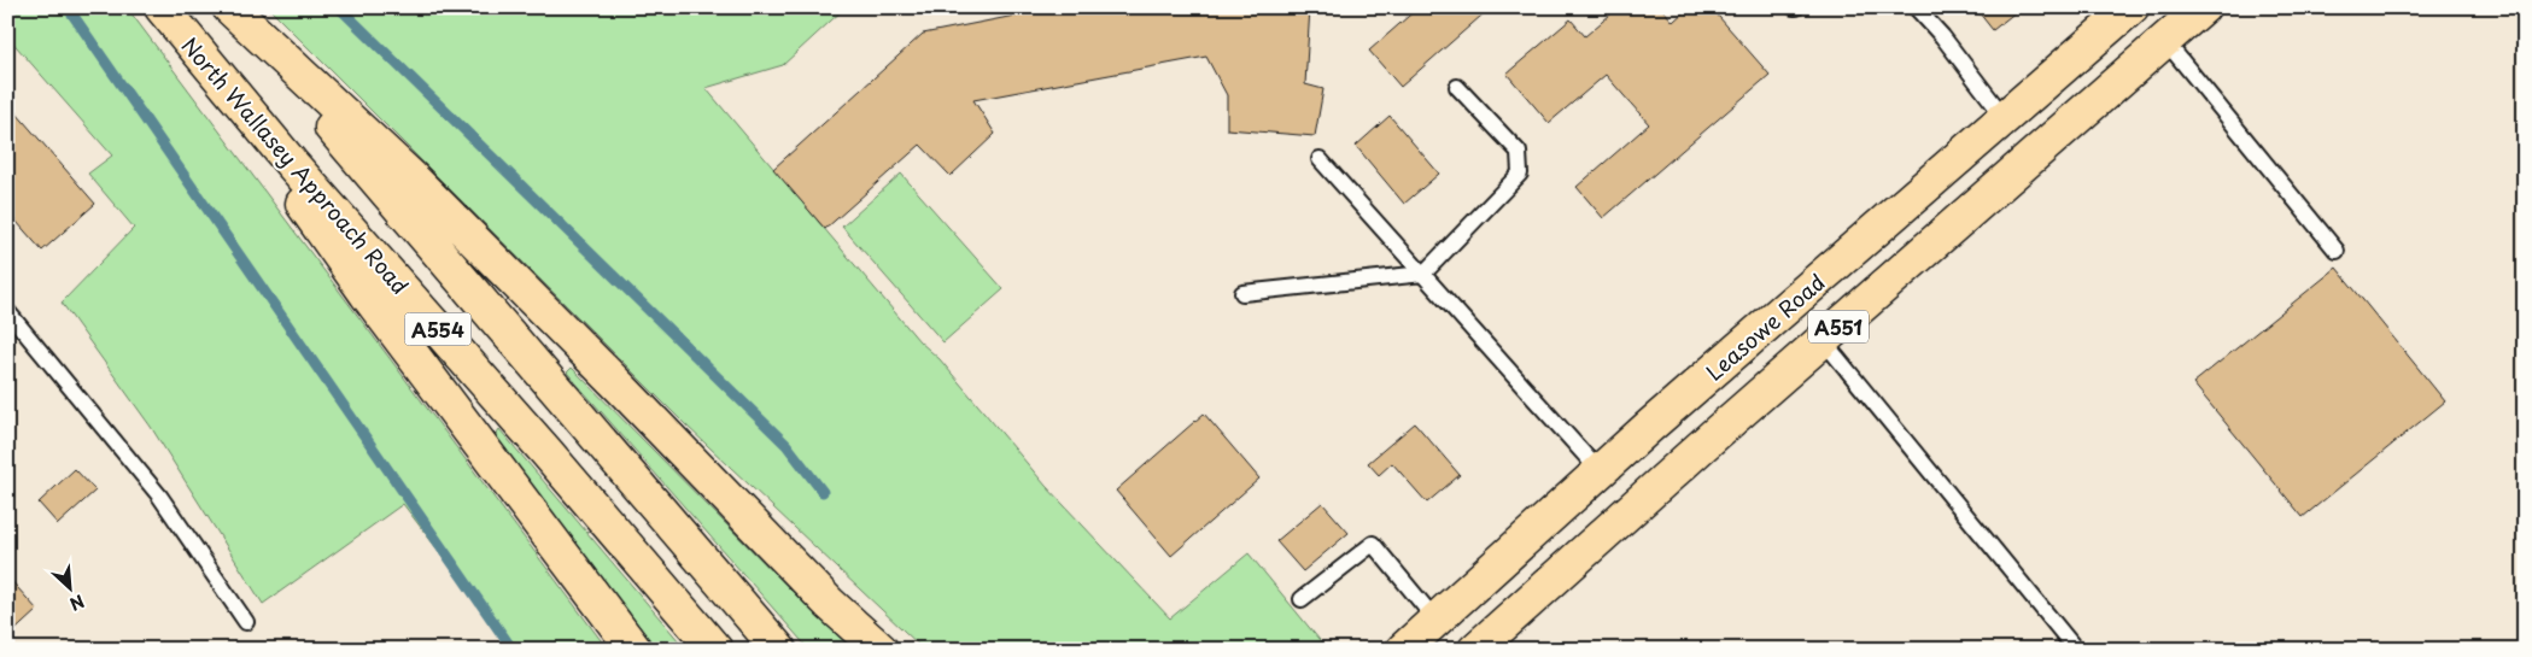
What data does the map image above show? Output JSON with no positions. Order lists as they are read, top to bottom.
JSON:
{
  "streets": {
    "main road": [
      "North Wallasey Approach Road",
      "Leasowe Road",
      "A551",
      "A554"
    ]
  },
  "north": "bottom right"
}
